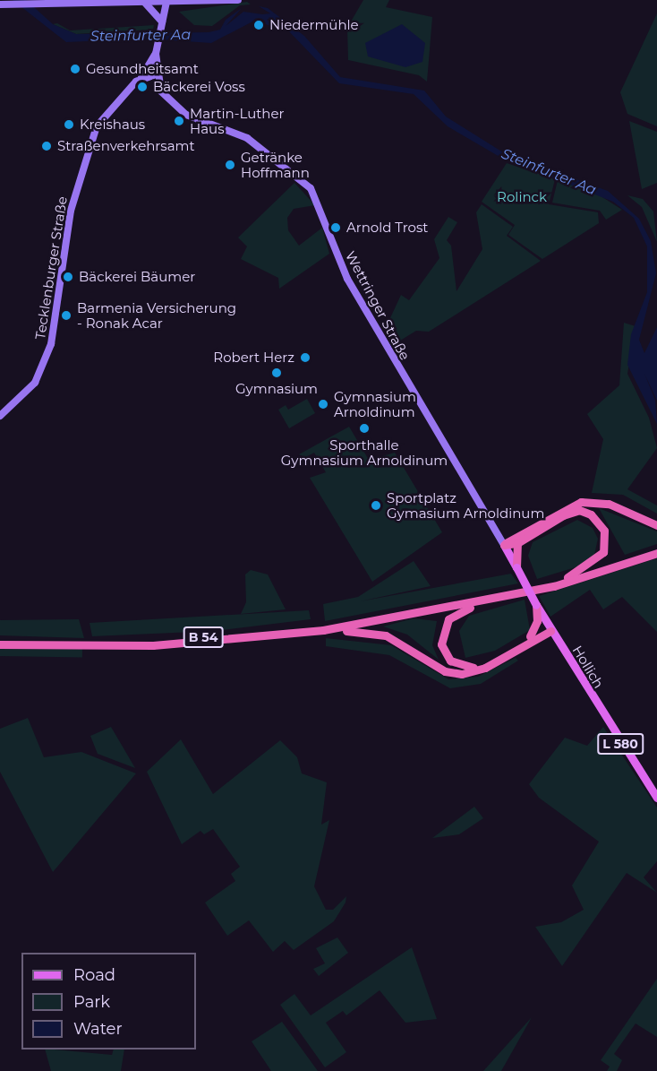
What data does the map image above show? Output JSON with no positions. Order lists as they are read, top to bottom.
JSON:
{
  "streets": {
    "highway": ["B 54"],
    "main road": [
      "Tecklenburger Straße",
      "Wettringer Straße",
      "Hollich",
      "L 580"
    ]
  },
  "crossings": [
    ["Tecklenburger Straße", "L 580"],
    ["Wettringer Straße", "Hollich"],
    ["Wettringer Straße", "L 580"]
  ],
  "water": ["Steinfurter Aa"],
  "parks": ["Rolinck"],
  "places": [
    "Niedermühle",
    "Gesundheitsamt",
    "Bäckerei Voss",
    "Martin-Luther Haus",
    "Kreishaus",
    "Straßenverkehrsamt",
    "Getränke Hoffmann",
    "Arnold Trost",
    "Bäckerei Bäumer",
    "Barmenia Versicherung - Ronak Acar",
    "Robert Herz",
    "Gymnasium",
    "Gymnasium Arnoldinum",
    "Sporthalle Gymnasium Arnoldinum",
    "Sportplatz Gymasium Arnoldinum"
  ],
  "legend": ["Road", "Park", "Water"]
}
